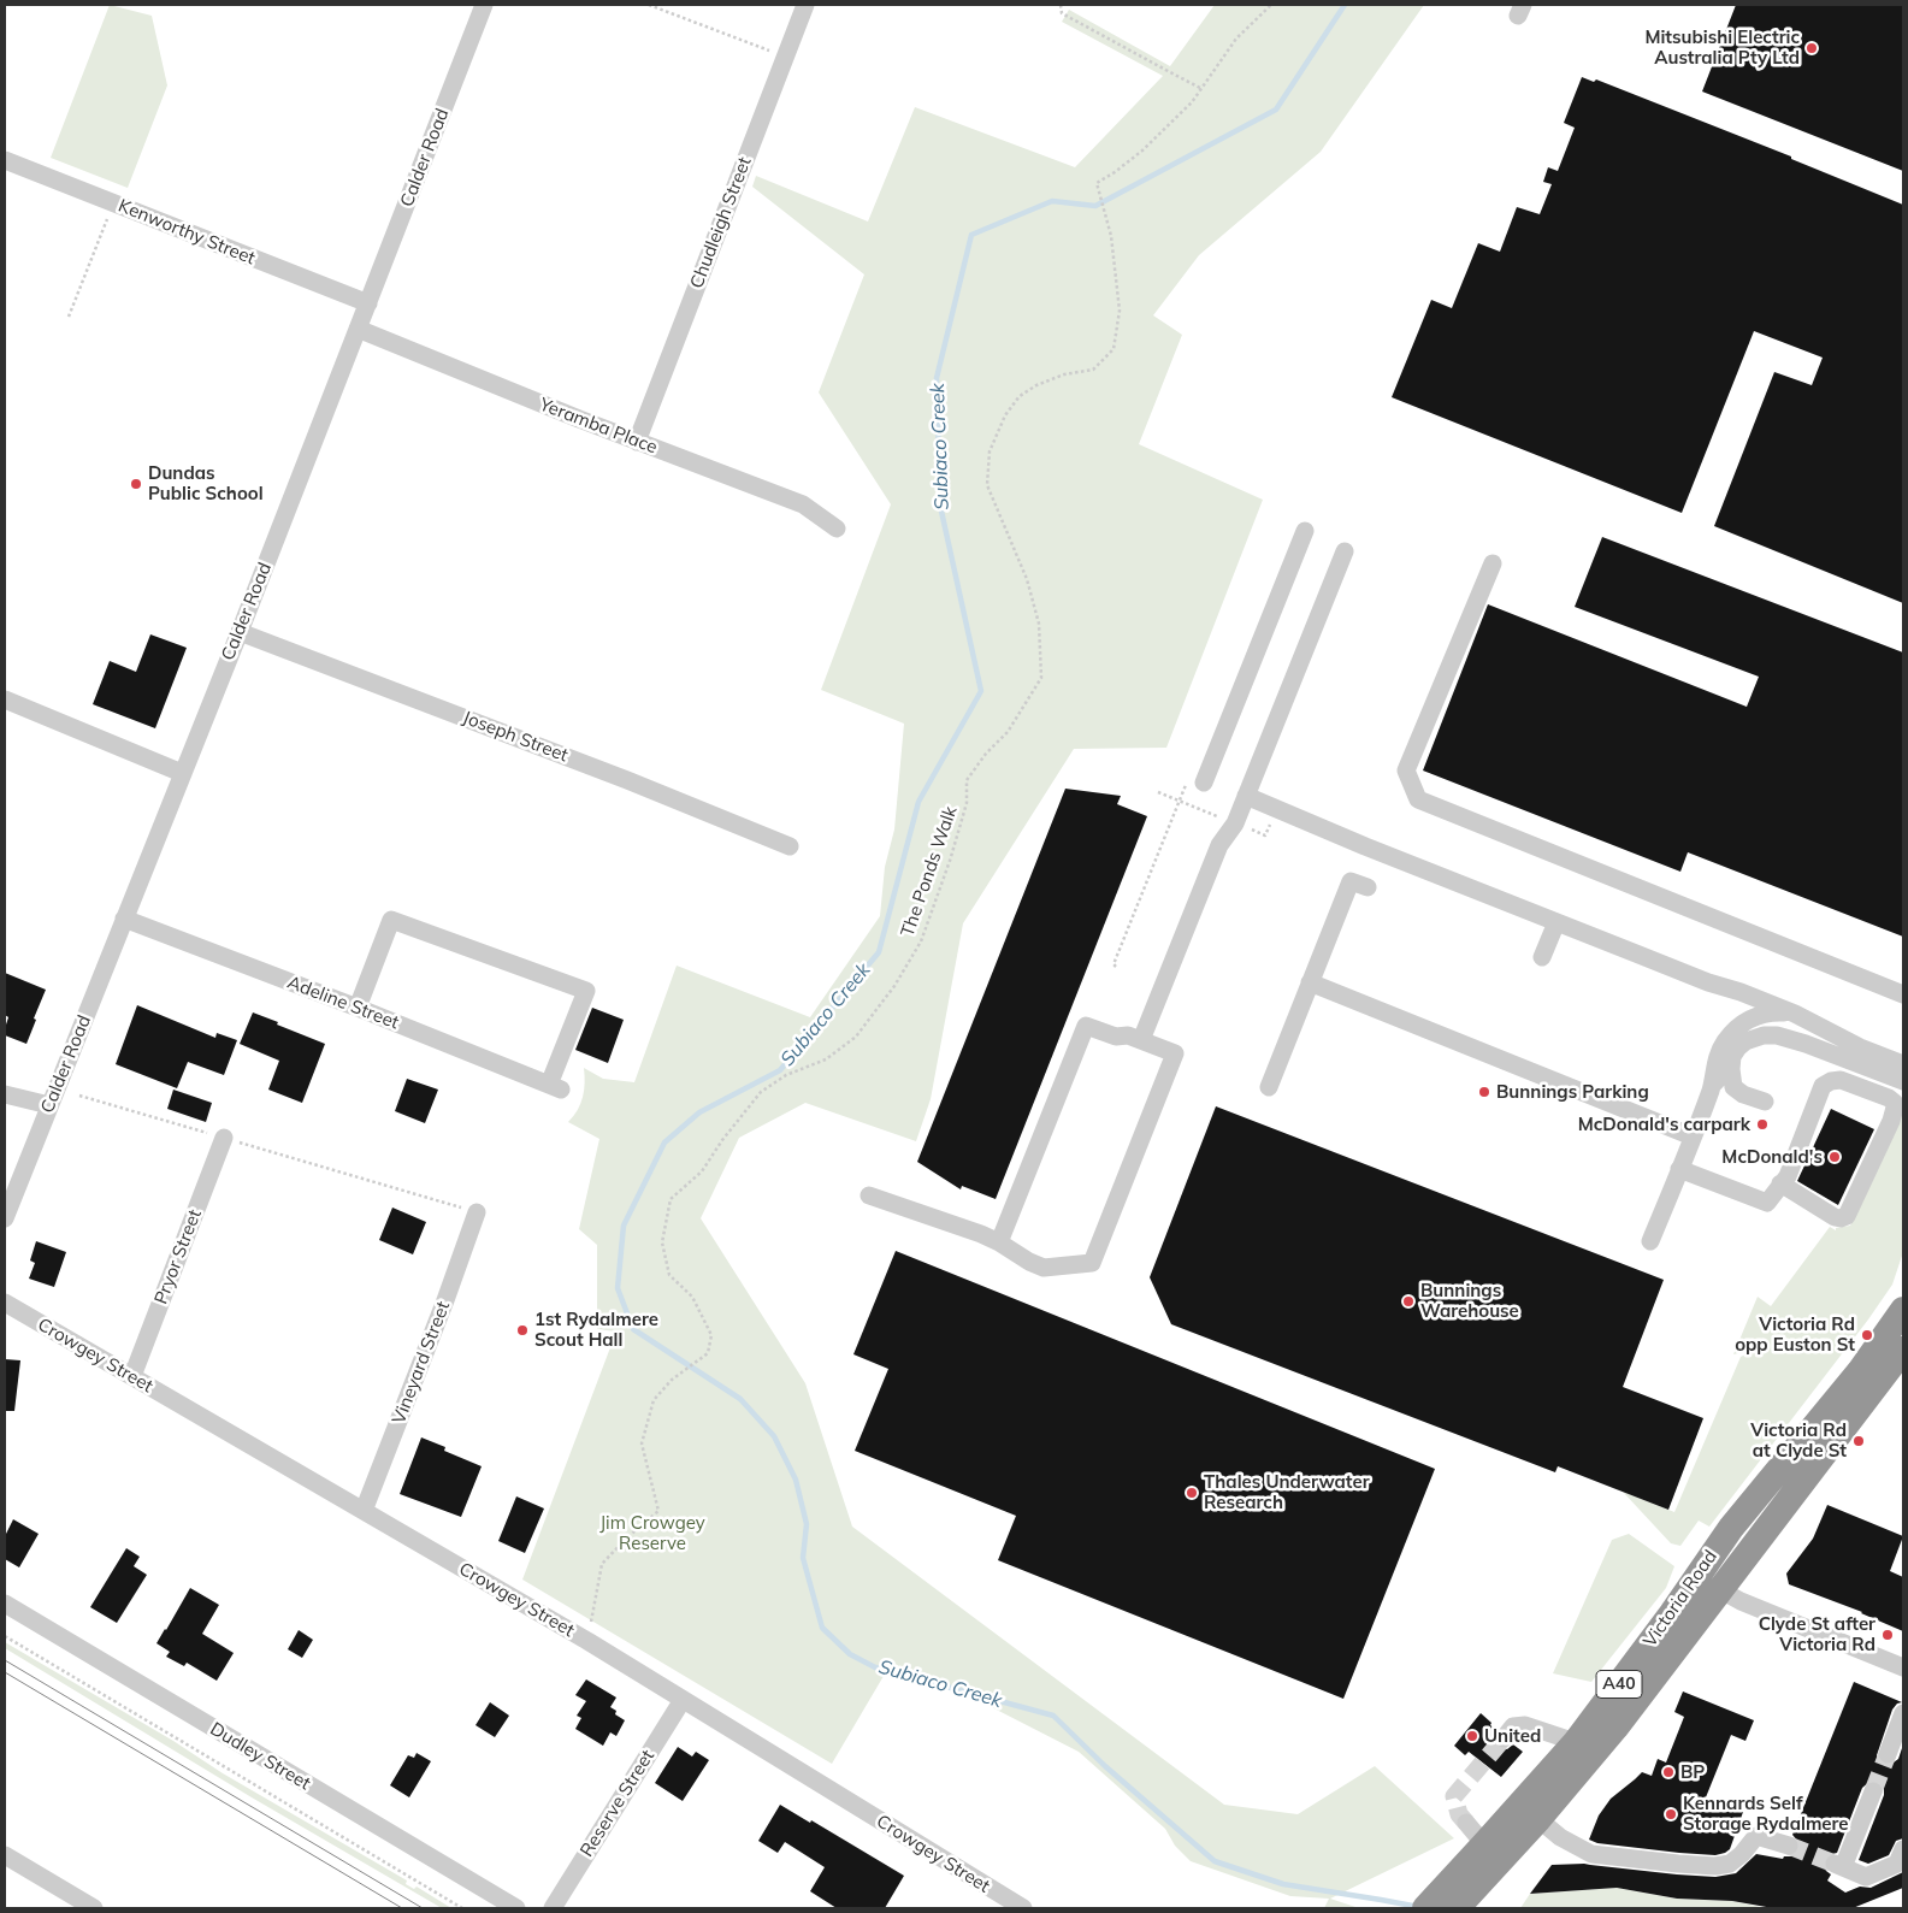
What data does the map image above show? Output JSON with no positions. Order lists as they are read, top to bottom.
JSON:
{
  "streets": {
    "highway": ["Victoria Road", "A40"],
    "street": [
      "Calder Road",
      "Chudleigh Street",
      "Kenworthy Street",
      "Yeramba Place",
      "Joseph Street",
      "Adeline Street",
      "Pryor Street",
      "Crowgey Street",
      "Vineyard Street",
      "Dudley Street",
      "Reserve Street"
    ],
    "path": ["The Ponds Walk"]
  },
  "crossings": [
    ["Calder Road", "Kenworthy Street"],
    ["Calder Road", "Yeramba Place"],
    ["Calder Road", "Joseph Street"],
    ["Calder Road", "Adeline Street"],
    ["Chudleigh Street", "Yeramba Place"],
    ["The Ponds Walk", "Crowgey Street"],
    ["Pryor Street", "Crowgey Street"],
    ["Crowgey Street", "Vineyard Street"],
    ["Crowgey Street", "Reserve Street"]
  ],
  "water": ["Subiaco Creek"],
  "parks": ["Jim Crowgey Reserve"],
  "places": [
    "Mitsubishi Electric Australia Pty Ltd",
    "Dundas Public School",
    "Bunnings Parking",
    "McDonald's carpark",
    "McDonald's",
    "Bunnings Warehouse",
    "1st Rydalmere Scout Hall",
    "Victoria Rd opp Euston St",
    "Victoria Rd at Clyde St",
    "Thales Underwater Research",
    "Clyde St after Victoria Rd",
    "United",
    "BP",
    "Kennards Self Storage Rydalmere"
  ]
}
